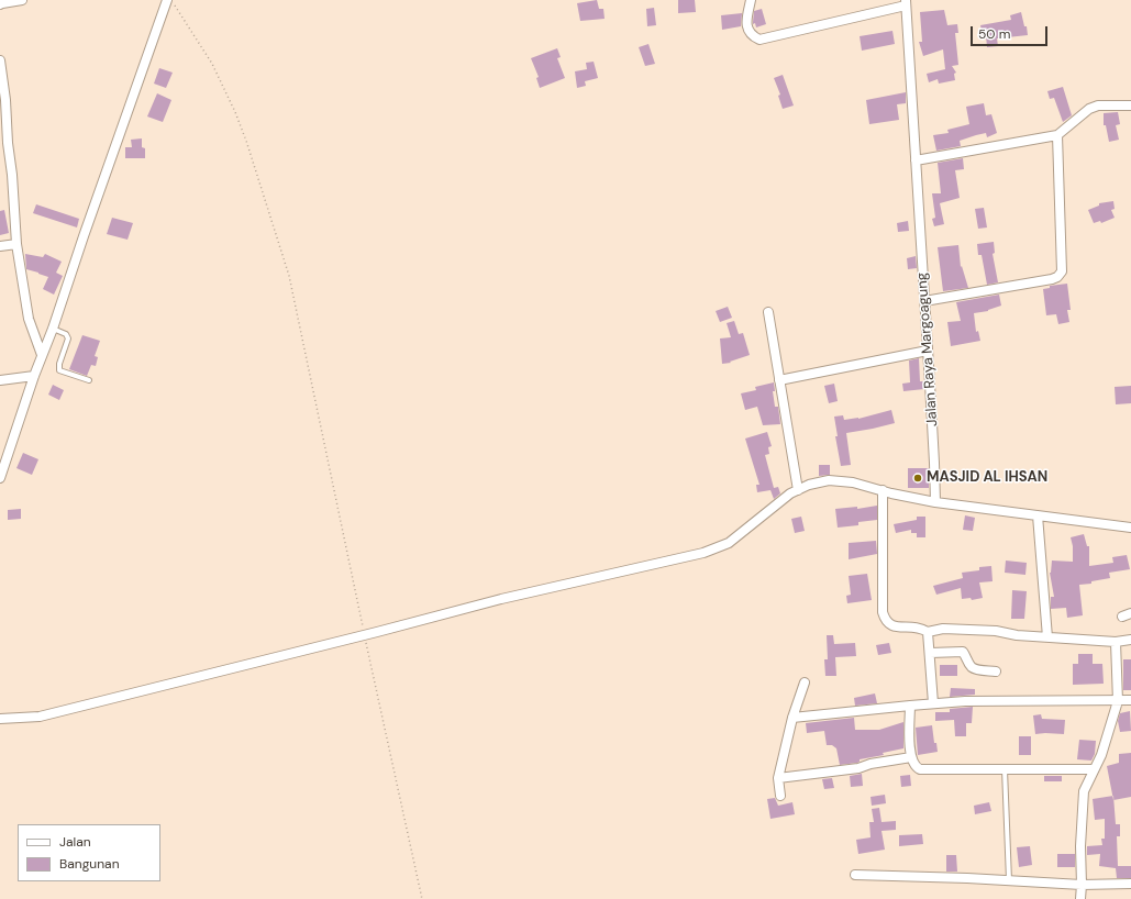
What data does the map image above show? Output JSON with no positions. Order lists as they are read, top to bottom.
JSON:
{
  "streets": {
    "street": ["Jalan Raya Margoagung"]
  },
  "places": ["MASJID AL IHSAN"],
  "legend": ["Jalan", "Bangunan"],
  "scale_bar": "50 m"
}
